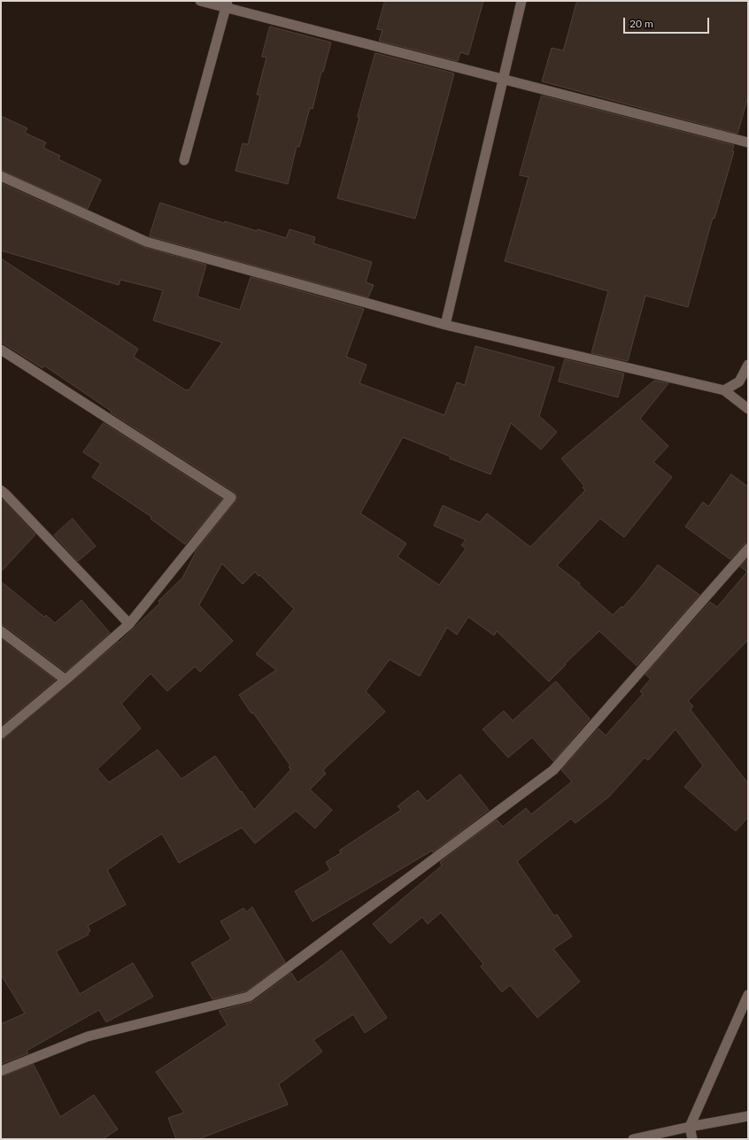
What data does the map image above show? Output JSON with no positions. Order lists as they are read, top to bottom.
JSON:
{
  "scale_bar": "20 m"
}
